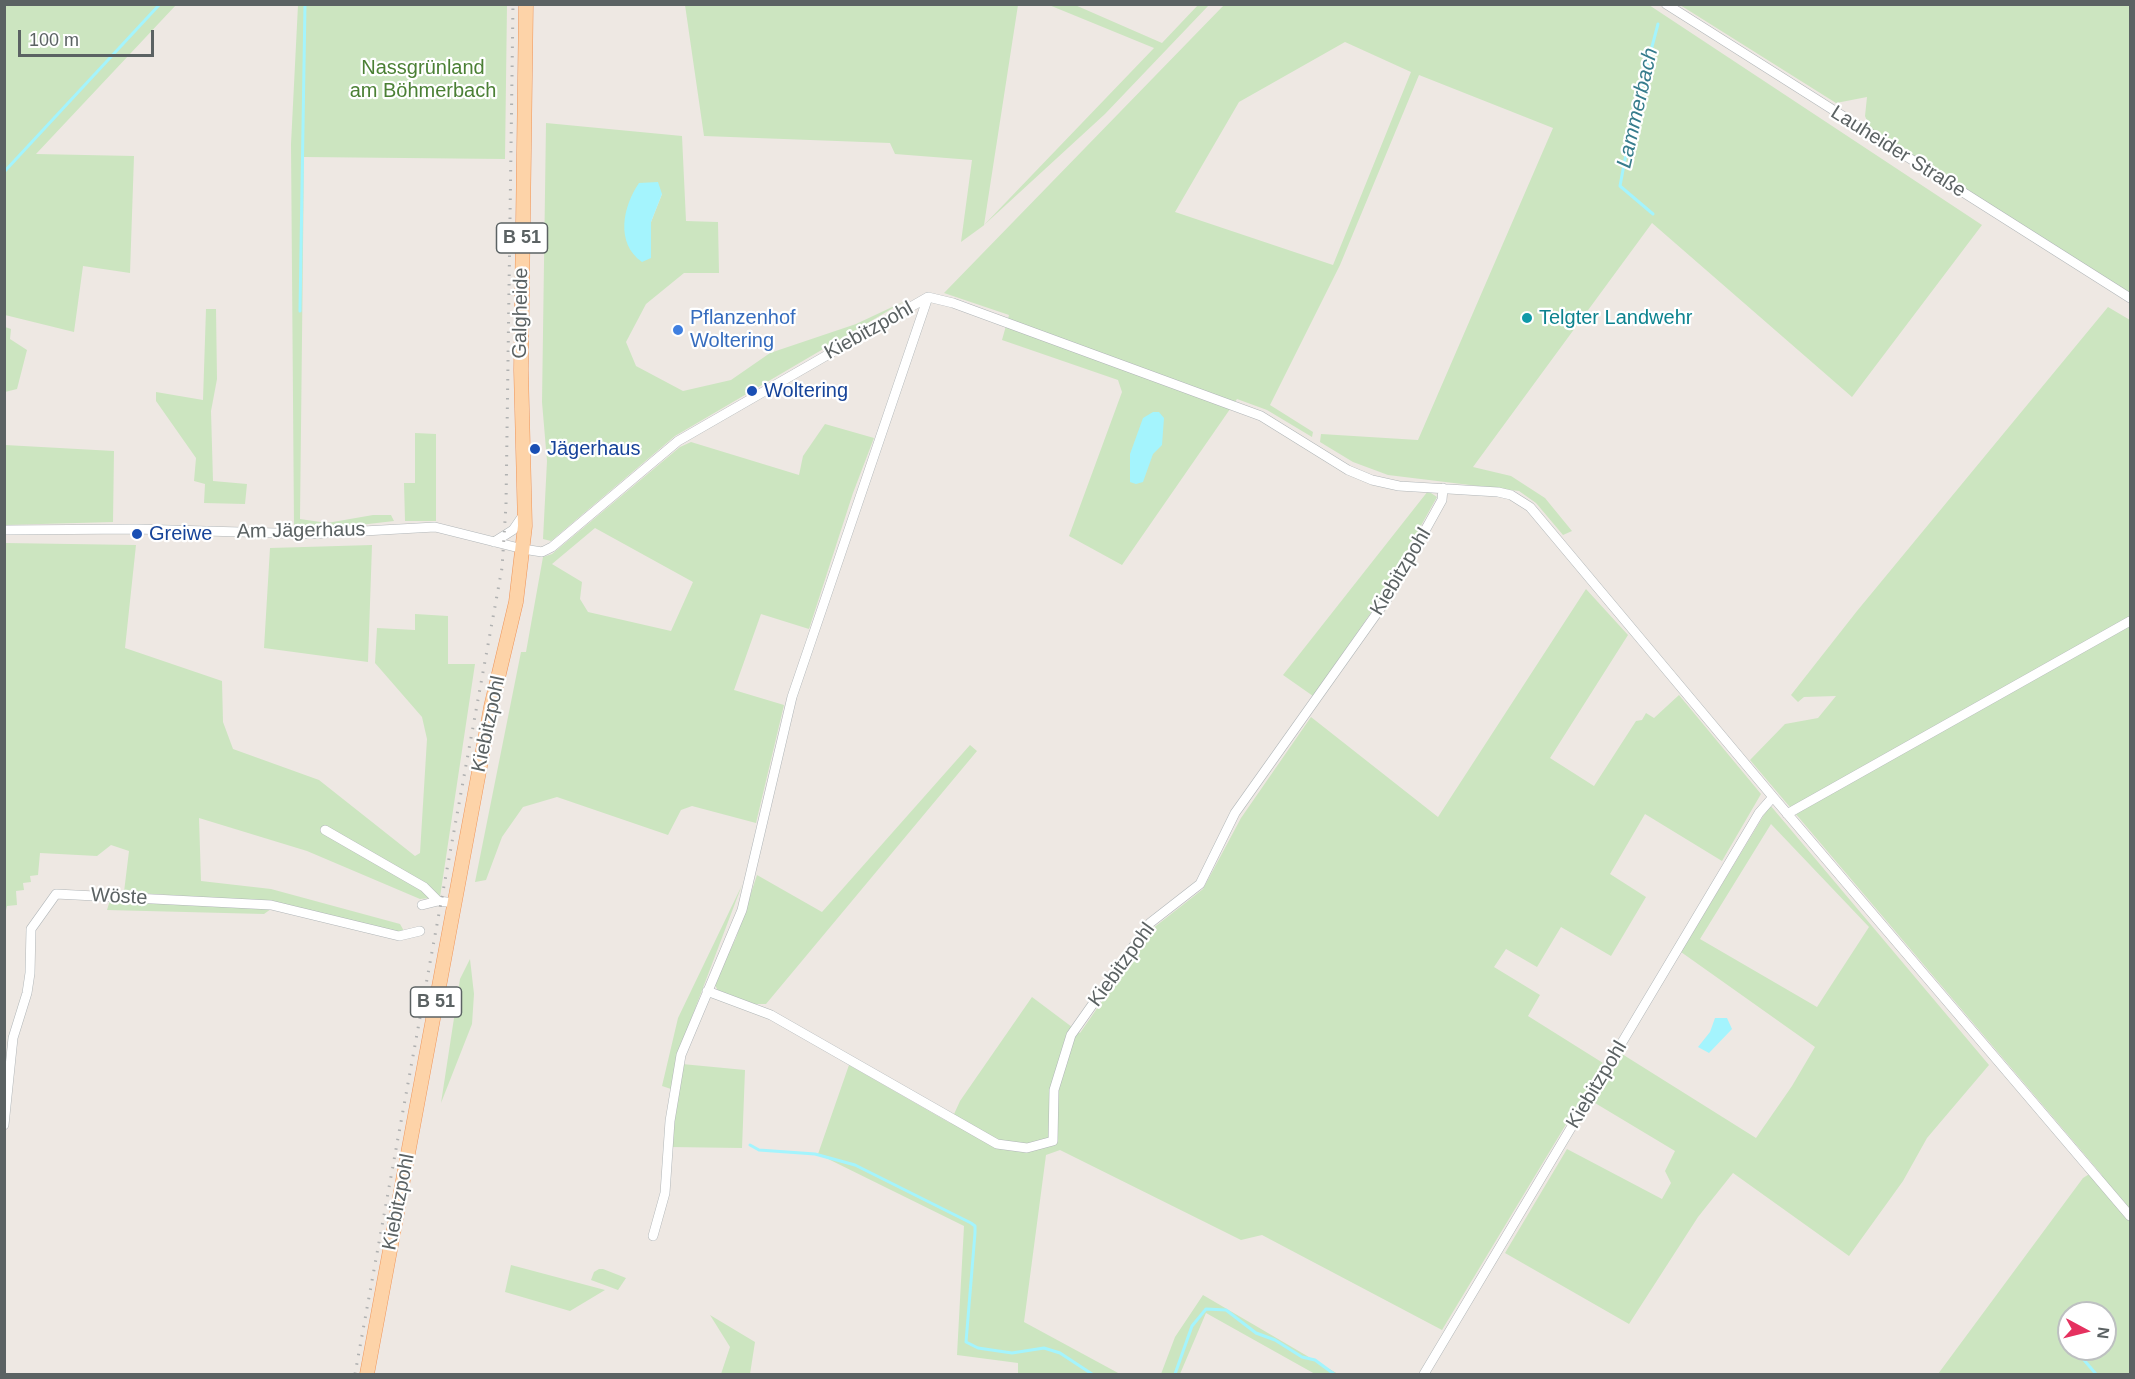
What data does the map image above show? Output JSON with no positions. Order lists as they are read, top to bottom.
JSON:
{
  "streets": {
    "main road": ["B 51", "Galgheide", "Kiebitzpohl"],
    "street": ["Lauheider Straße", "Am Jägerhaus", "Wöste"]
  },
  "crossings": [
    ["Galgheide", "Kiebitzpohl"],
    ["Galgheide", "Am Jägerhaus"],
    ["Kiebitzpohl", "Am Jägerhaus"]
  ],
  "water": ["Lammerbach"],
  "parks": ["Nassgrünland am Böhmerbach"],
  "places": [
    "Telgter Landwehr",
    "Pflanzenhof Woltering",
    "Woltering",
    "Jägerhaus",
    "Greiwe"
  ],
  "scale_bar": "100 m",
  "north": "right"
}
